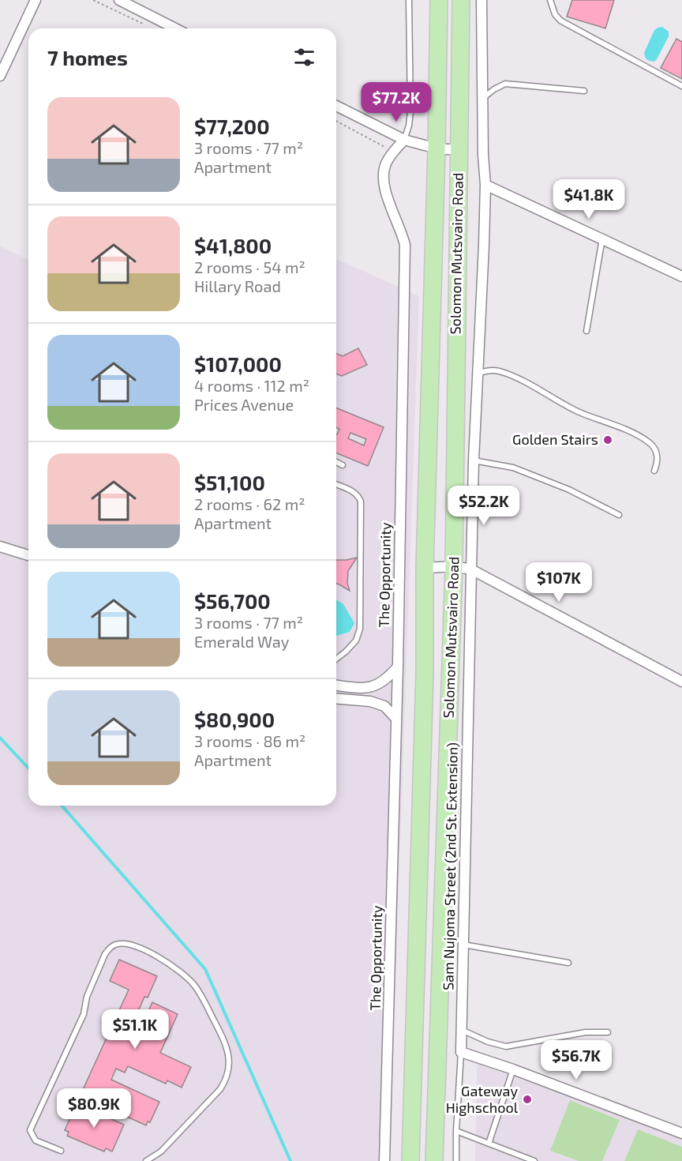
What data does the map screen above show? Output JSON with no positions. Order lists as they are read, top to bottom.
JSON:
{
  "streets": {
    "highway": ["Solomon Mutsvairo Road"],
    "street": ["The Opportunity", "Sam Nujoma Street (2nd St. Extension)"]
  },
  "places": ["Golden Stairs", "Gateway Highschool"],
  "page": {
    "heading": "7 homes",
    "price": [
      "$77.2K",
      "$41.8K",
      "$52.2K",
      "$107K",
      "$51.1K",
      "$56.7K",
      "$80.9K"
    ],
    "list": [
      {
        "name": "$77,200",
        "note": "3 rooms · 77 m² · Apartment"
      },
      {
        "name": "$41,800",
        "note": "2 rooms · 54 m² · Hillary Road"
      },
      {
        "name": "$107,000",
        "note": "4 rooms · 112 m² · Prices Avenue"
      },
      {
        "name": "$51,100",
        "note": "2 rooms · 62 m² · Apartment"
      },
      {
        "name": "$56,700",
        "note": "3 rooms · 77 m² · Emerald Way"
      },
      {
        "name": "$80,900",
        "note": "3 rooms · 86 m² · Apartment"
      }
    ]
  }
}
